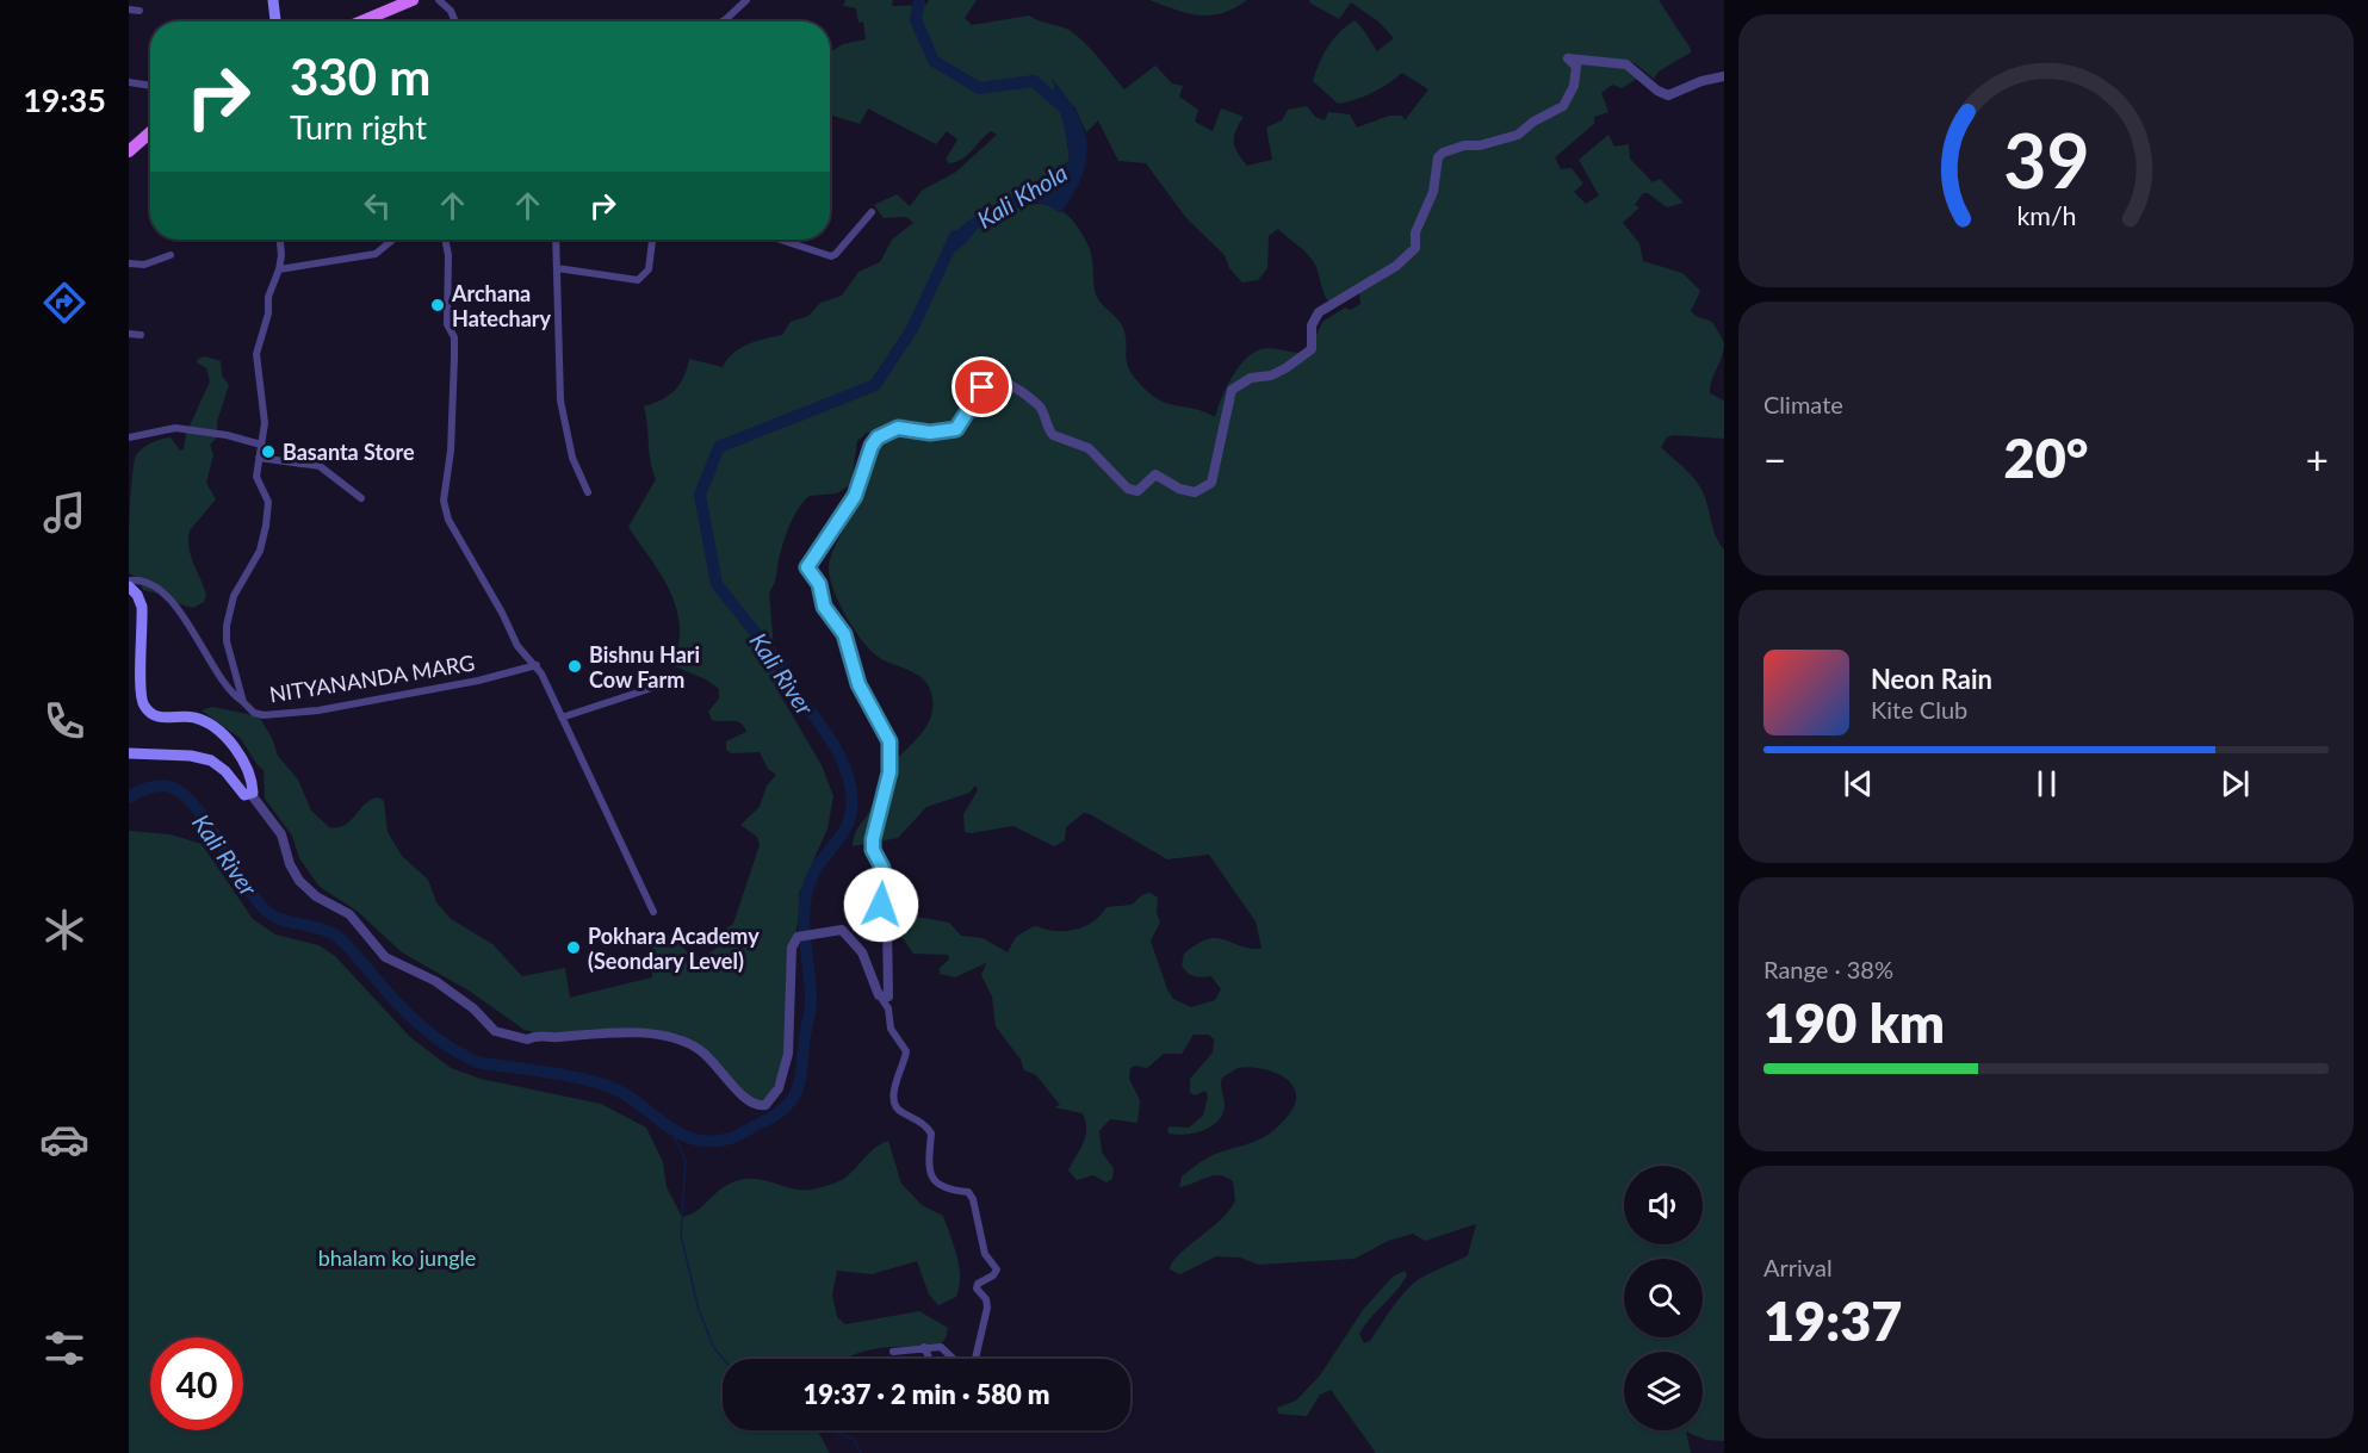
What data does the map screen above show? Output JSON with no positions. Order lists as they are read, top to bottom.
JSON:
{
  "streets": {
    "street": ["NITYANANDA MARG"]
  },
  "water": ["Kali Khola", "Kali River"],
  "parks": ["bhalam ko jungle"],
  "places": [
    "Archana Hatechary",
    "Basanta Store",
    "Bishnu Hari Cow Farm",
    "Pokhara Academy (Seondary Level)"
  ],
  "page": {
    "tabs": "19:35",
    "turn": ["330 m", "Turn right"],
    "tile": [
      "Climate",
      ["Range · 38%", "190 km"],
      ["Arrival", "19:37"]
    ],
    "heat": ["−", "20°", "+"],
    "song": ["Neon Rain", "Kite Club"],
    "limit": "40",
    "trip": "19:37 · 2 min · 580 m",
    "gauge": ["39", "km/h"]
  }
}
